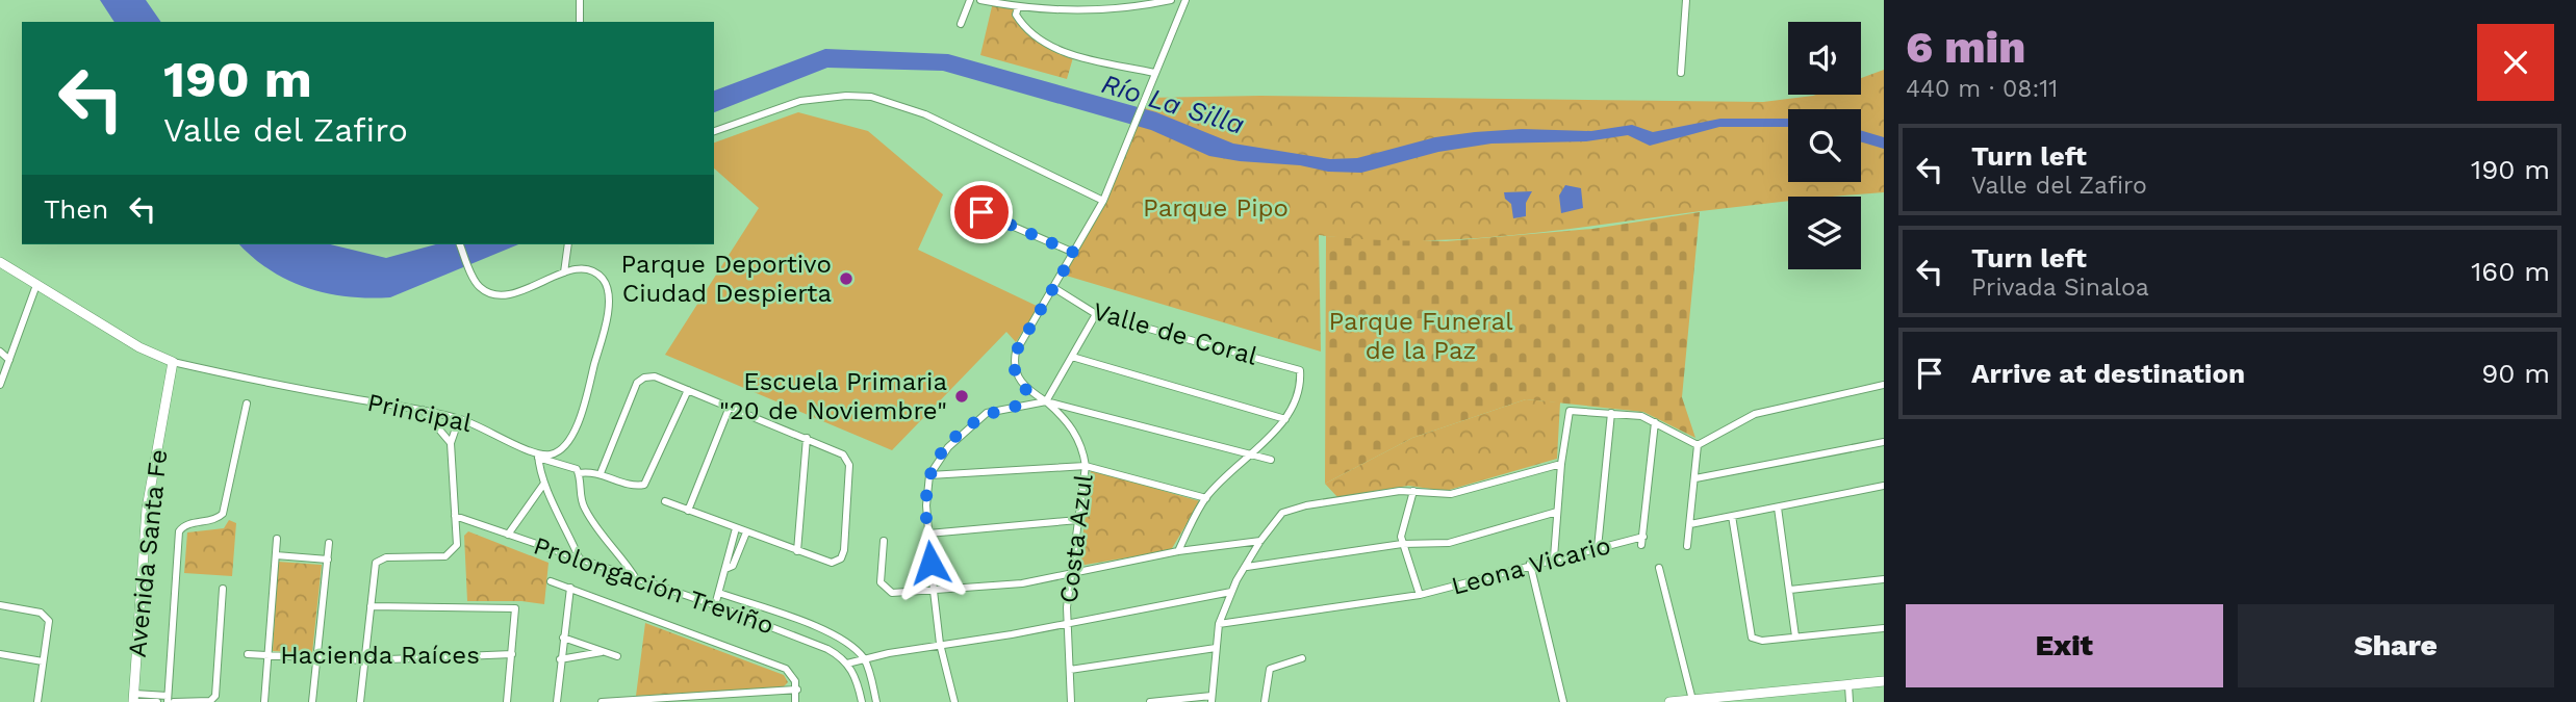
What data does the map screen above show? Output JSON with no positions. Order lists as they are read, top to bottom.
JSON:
{
  "streets": {
    "street": [
      "Valle de Coral",
      "Principal",
      "Costa Azul",
      "Avenida Santa Fe",
      "Leona Vicario",
      "Prolongación Treviño",
      "Hacienda Raíces"
    ]
  },
  "crossings": [
    ["Principal", "Avenida Santa Fe"]
  ],
  "water": ["Río La Silla"],
  "parks": ["Parque Pipo", "Parque Funeral de la Paz"],
  "places": ["Parque Deportivo Ciudad Despierta", "Escuela Primaria \"20 de Noviembre\""],
  "page": {
    "heading": ["6 min", "440 m · 08:11"],
    "turn": ["190 m", "Valle del Zafiro"],
    "list": [
      {
        "name": "Turn left",
        "note": "Valle del Zafiro",
        "value": "190 m"
      },
      {
        "name": "Turn left",
        "note": "Privada Sinaloa",
        "value": "160 m"
      },
      {
        "name": "Arrive at destination",
        "value": "90 m"
      }
    ],
    "then": "Then",
    "buttons": ["Exit", "Share"]
  }
}
